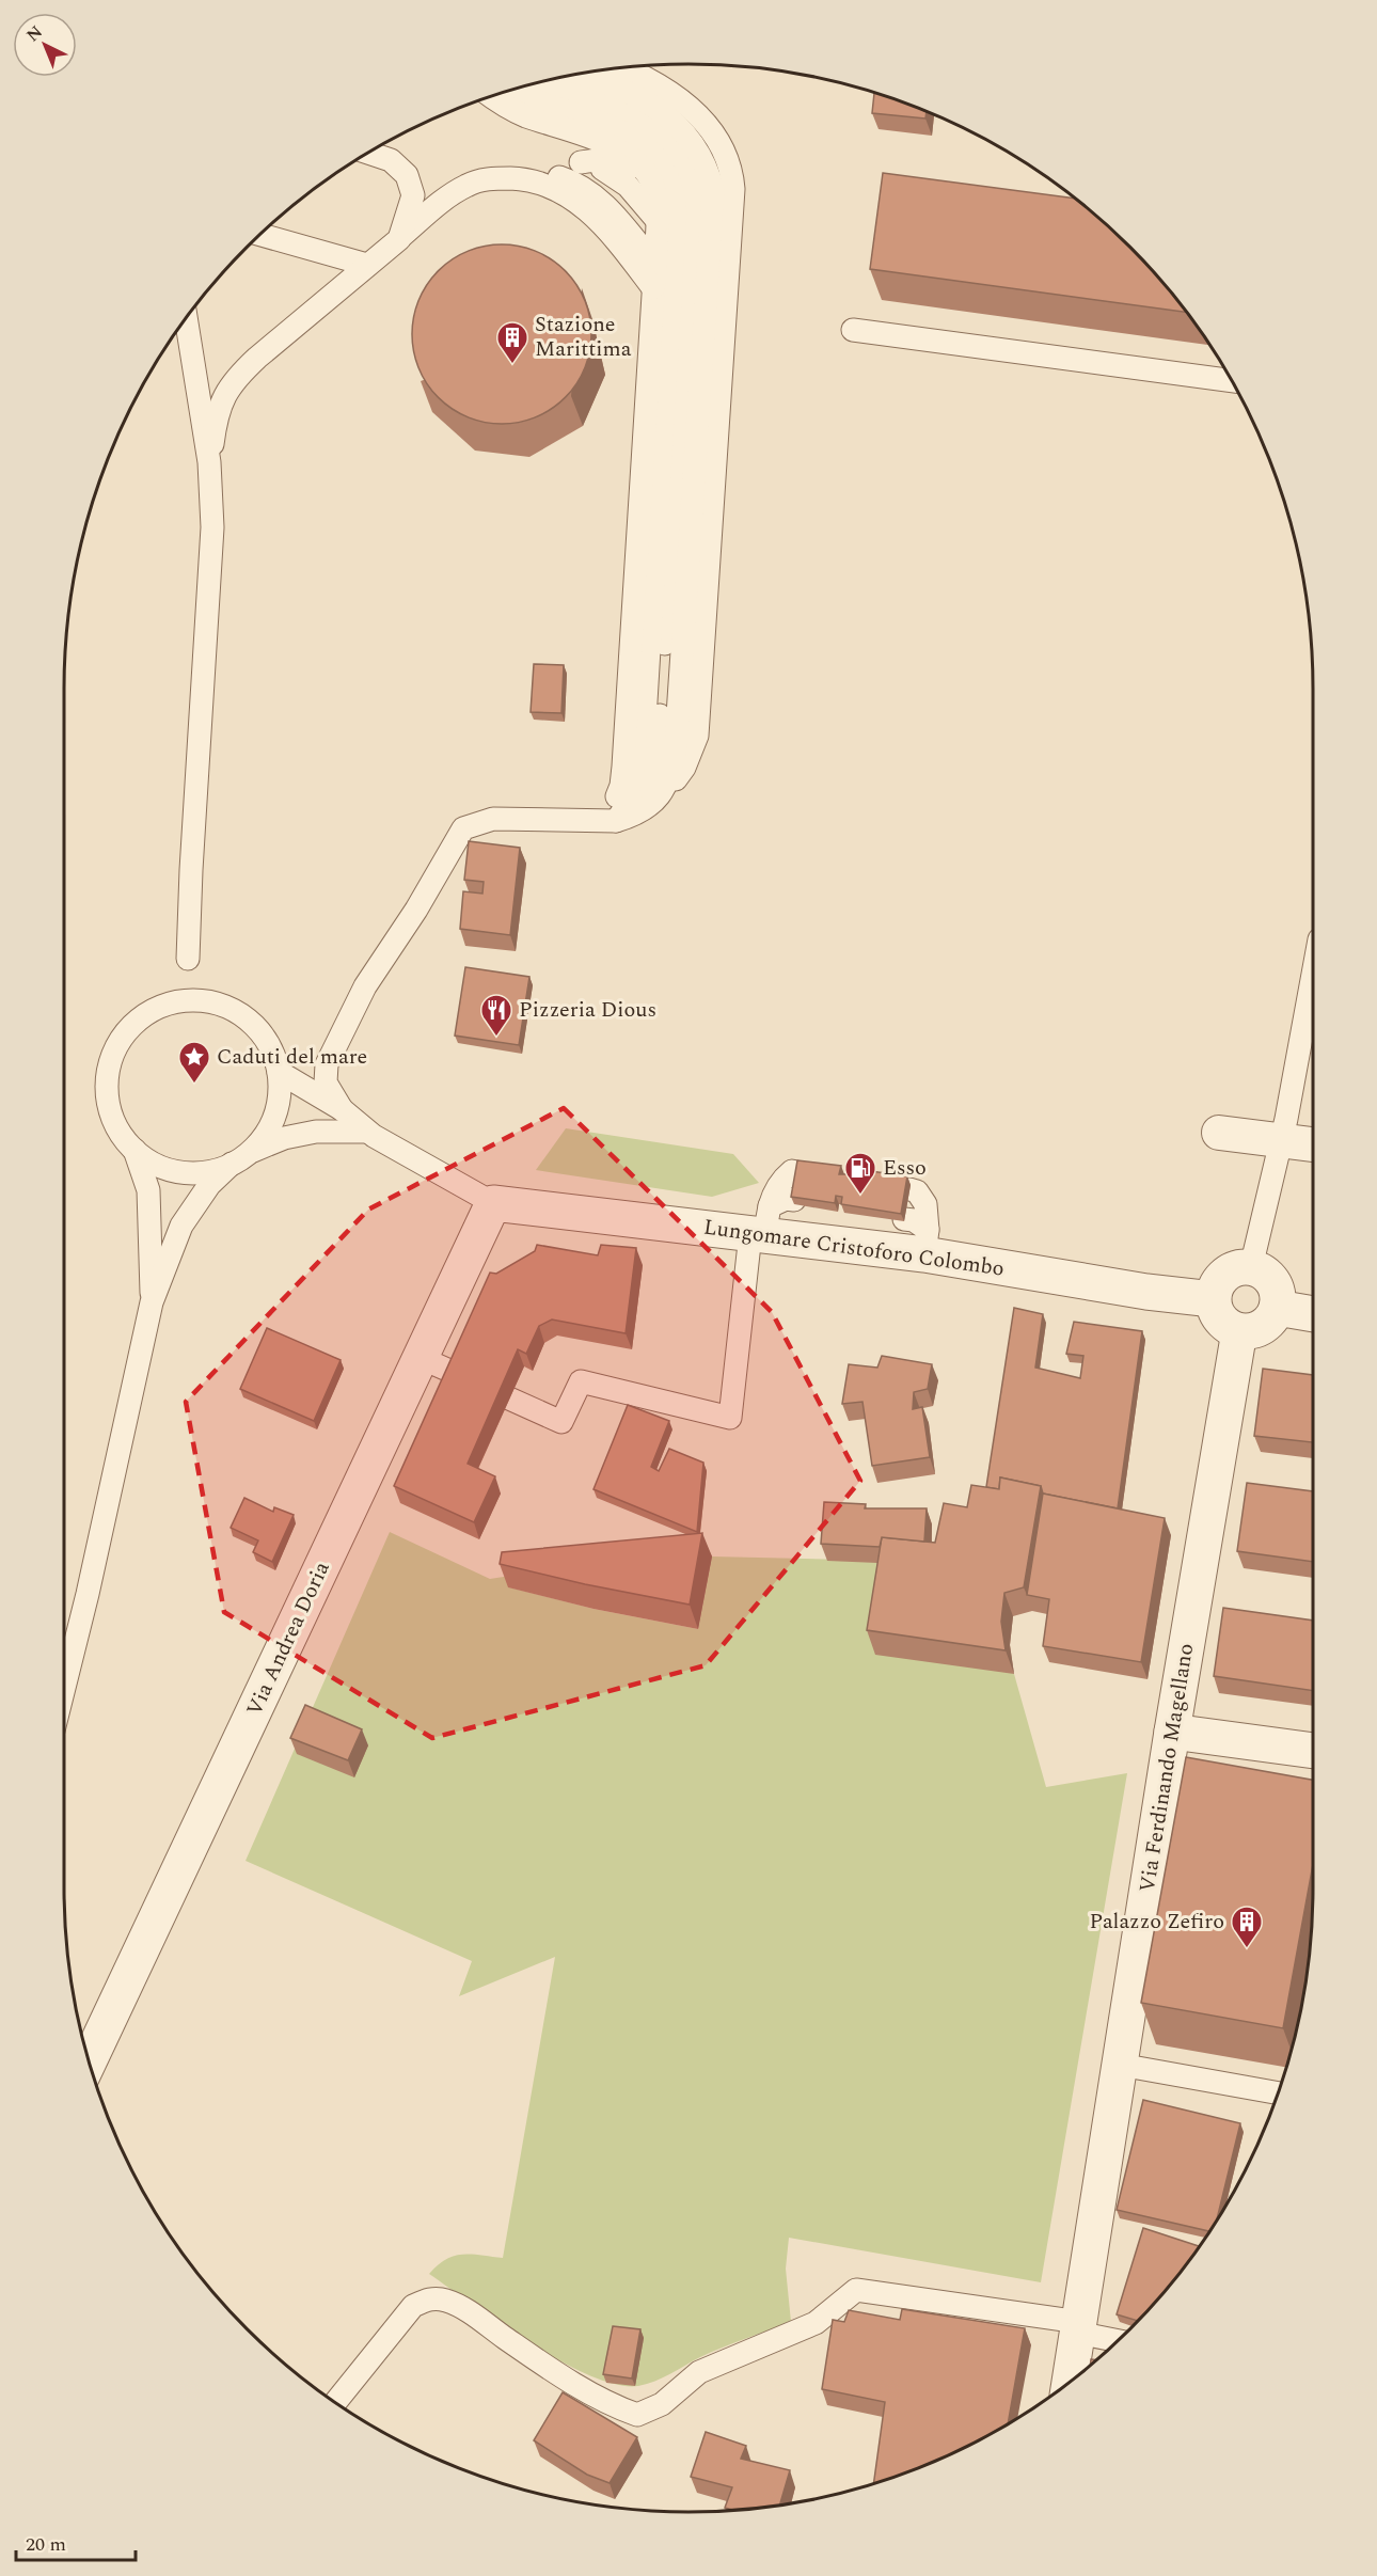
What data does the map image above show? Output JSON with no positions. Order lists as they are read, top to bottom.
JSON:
{
  "streets": {
    "street": ["Lungomare Cristoforo Colombo", "Via Andrea Doria", "Via Ferdinando Magellano"]
  },
  "crossings": [
    ["Lungomare Cristoforo Colombo", "Via Andrea Doria"],
    ["Lungomare Cristoforo Colombo", "Via Ferdinando Magellano"]
  ],
  "places": {
    "building": ["Stazione Marittima", "Palazzo Zefiro"],
    "restaurant": ["Pizzeria Dious"],
    "place": ["Caduti del mare"],
    "fuel station": ["Esso"]
  },
  "scale_bar": "20 m",
  "north": "top left"
}
